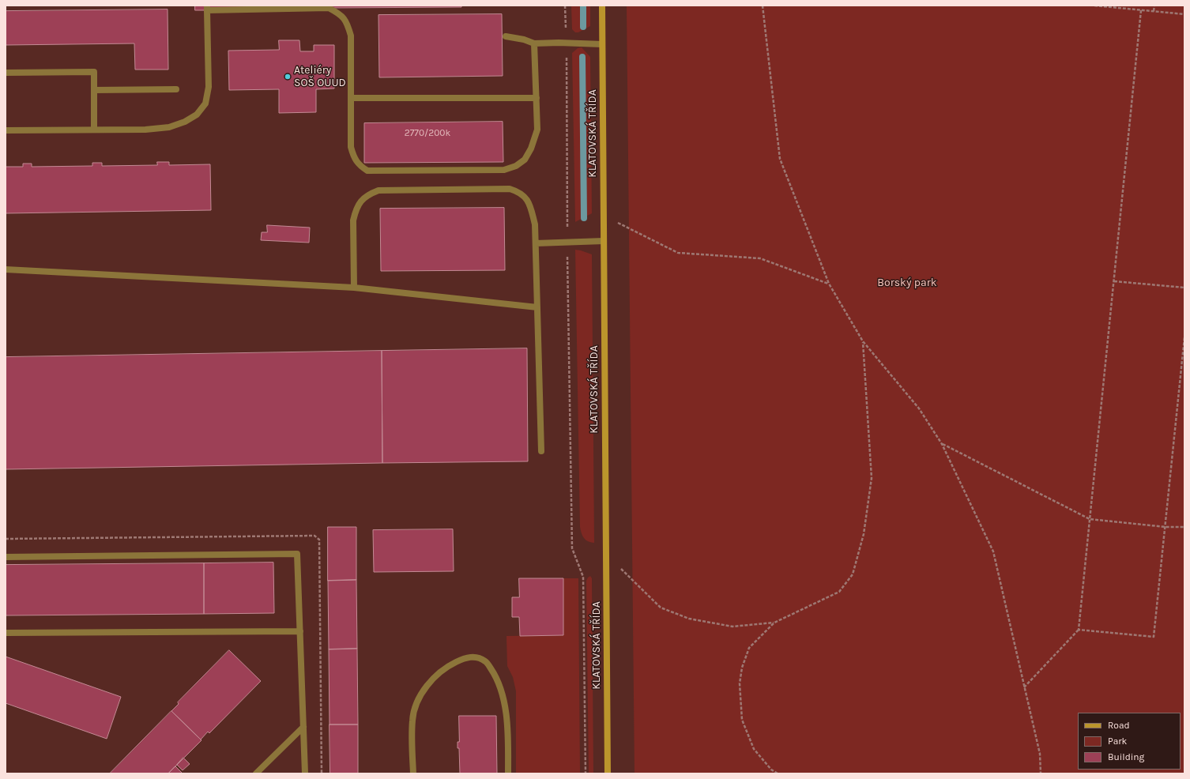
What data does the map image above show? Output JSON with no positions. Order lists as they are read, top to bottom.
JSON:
{
  "streets": {
    "main road": ["KLATOVSKÁ TŘÍDA"]
  },
  "parks": ["Borský park"],
  "places": ["Ateliéry SOŠ OUUD"],
  "house_numbers": ["2770/200k"],
  "legend": ["Road", "Park", "Building"]
}
